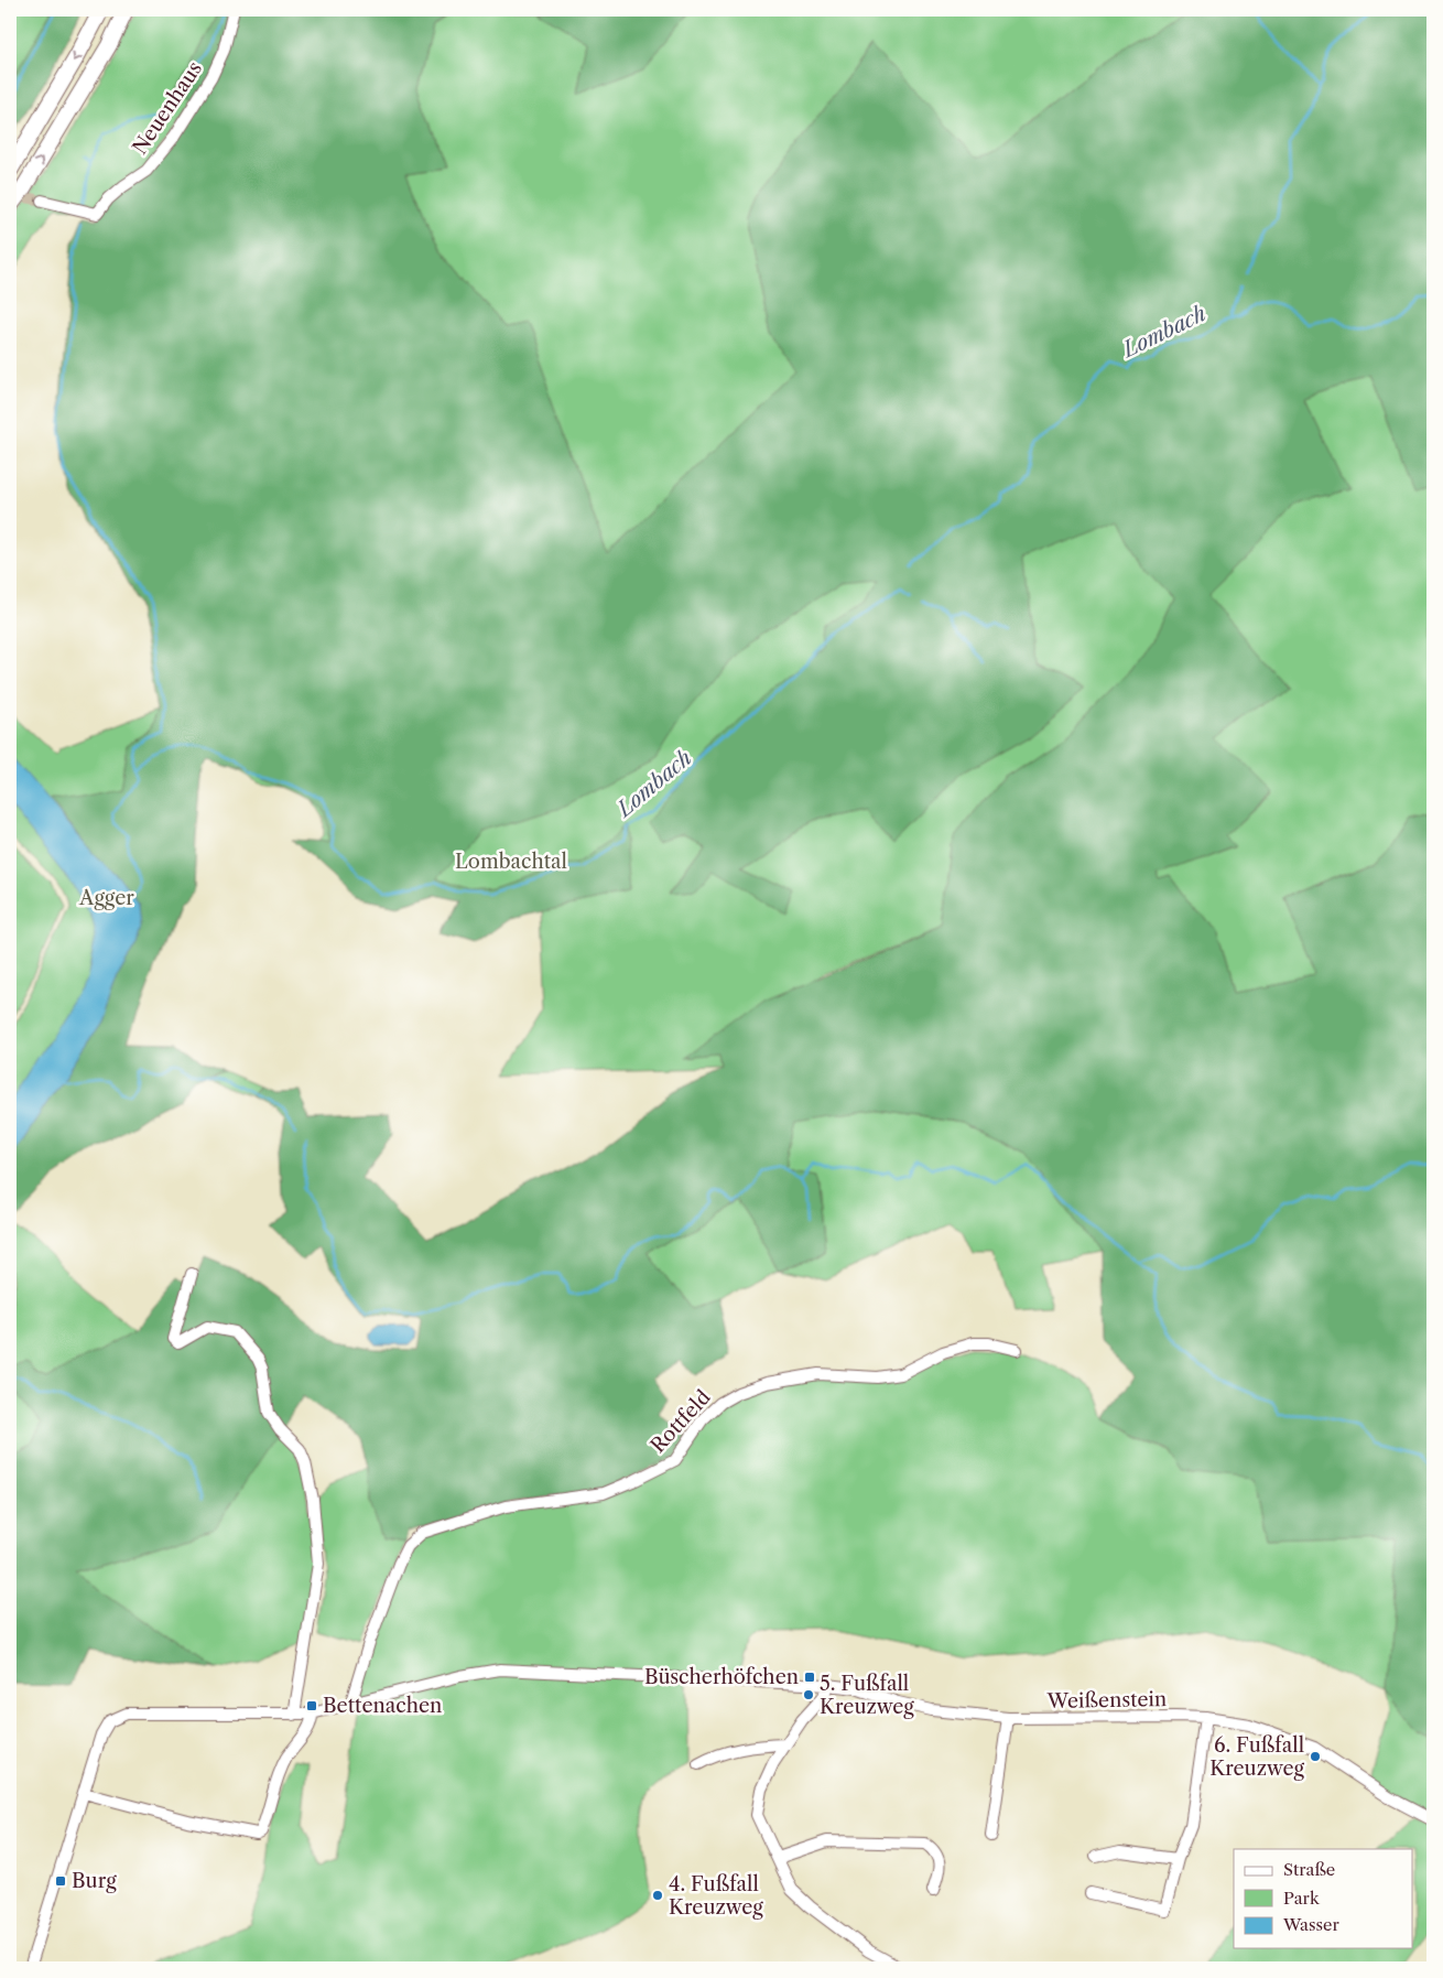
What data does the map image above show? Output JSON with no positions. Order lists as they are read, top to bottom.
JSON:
{
  "streets": {
    "street": ["Neuenhaus", "Rottfeld", "Weißenstein"]
  },
  "crossings": [
    ["Rottfeld", "Weißenstein"]
  ],
  "water": ["Lombach"],
  "parks": ["Lombachtal", "Agger"],
  "places": {
    "transit": ["Büscherhöfchen", "Bettenachen", "Burg"],
    "other": ["5. Fußfall Kreuzweg", "6. Fußfall Kreuzweg", "4. Fußfall Kreuzweg"]
  },
  "legend": ["Straße", "Park", "Wasser"]
}
